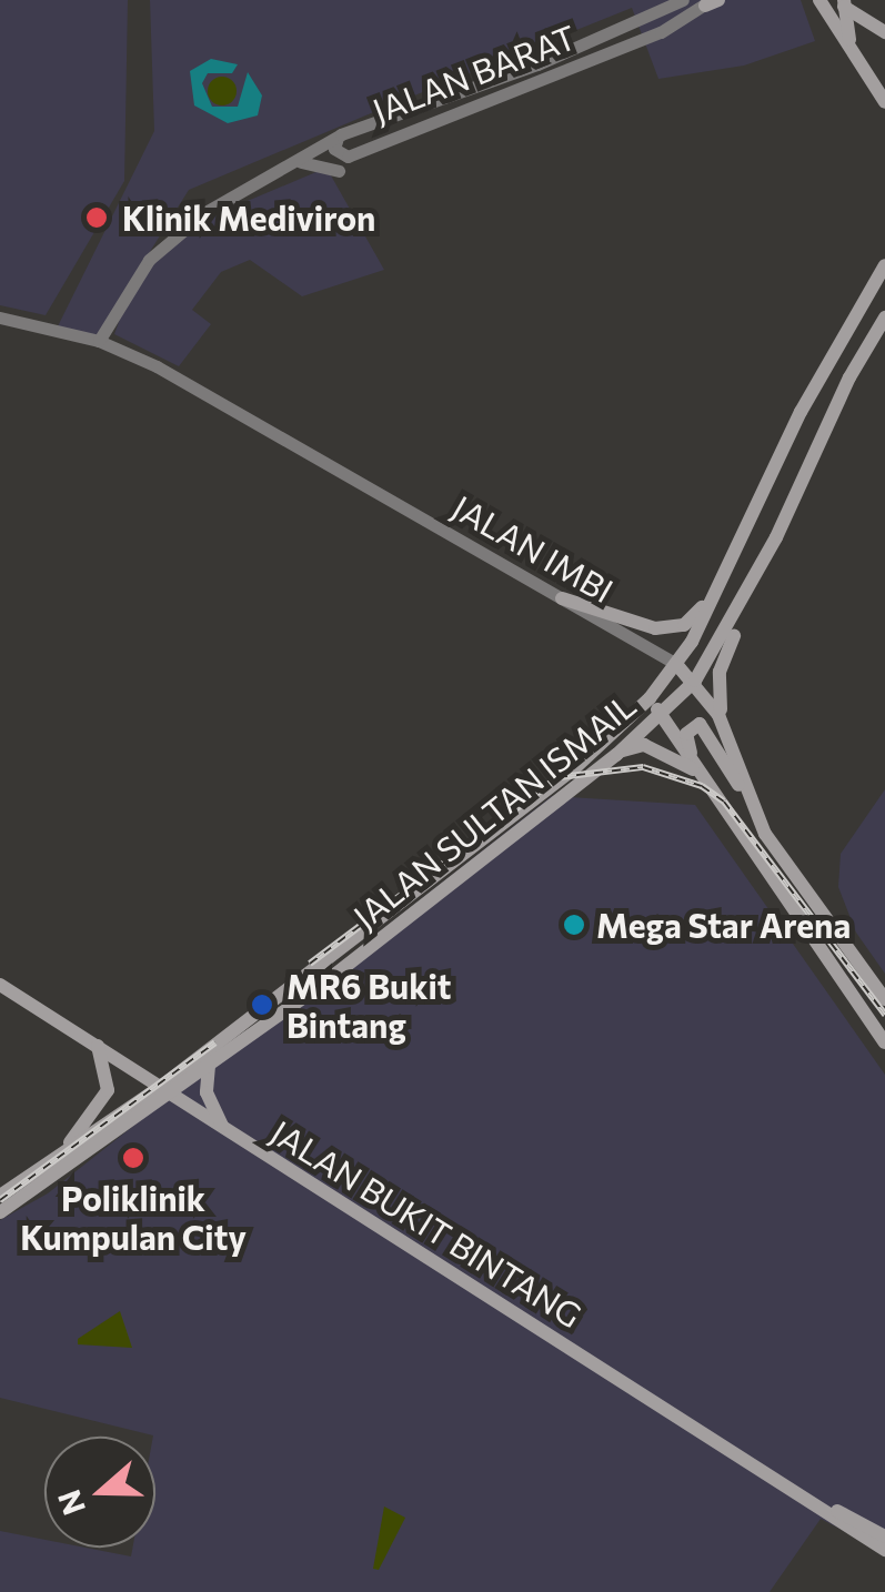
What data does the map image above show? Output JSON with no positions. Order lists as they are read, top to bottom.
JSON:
{
  "streets": {
    "main road": ["JALAN IMBI", "JALAN SULTAN ISMAIL", "JALAN BUKIT BINTANG"],
    "street": ["JALAN BARAT"]
  },
  "crossings": [
    ["JALAN BARAT", "JALAN IMBI"],
    ["JALAN IMBI", "JALAN SULTAN ISMAIL"],
    ["JALAN SULTAN ISMAIL", "JALAN BUKIT BINTANG"]
  ],
  "places": [
    "Klinik Mediviron",
    "Mega Star Arena",
    "MR6 Bukit Bintang",
    "Poliklinik Kumpulan City"
  ],
  "north": "left"
}
